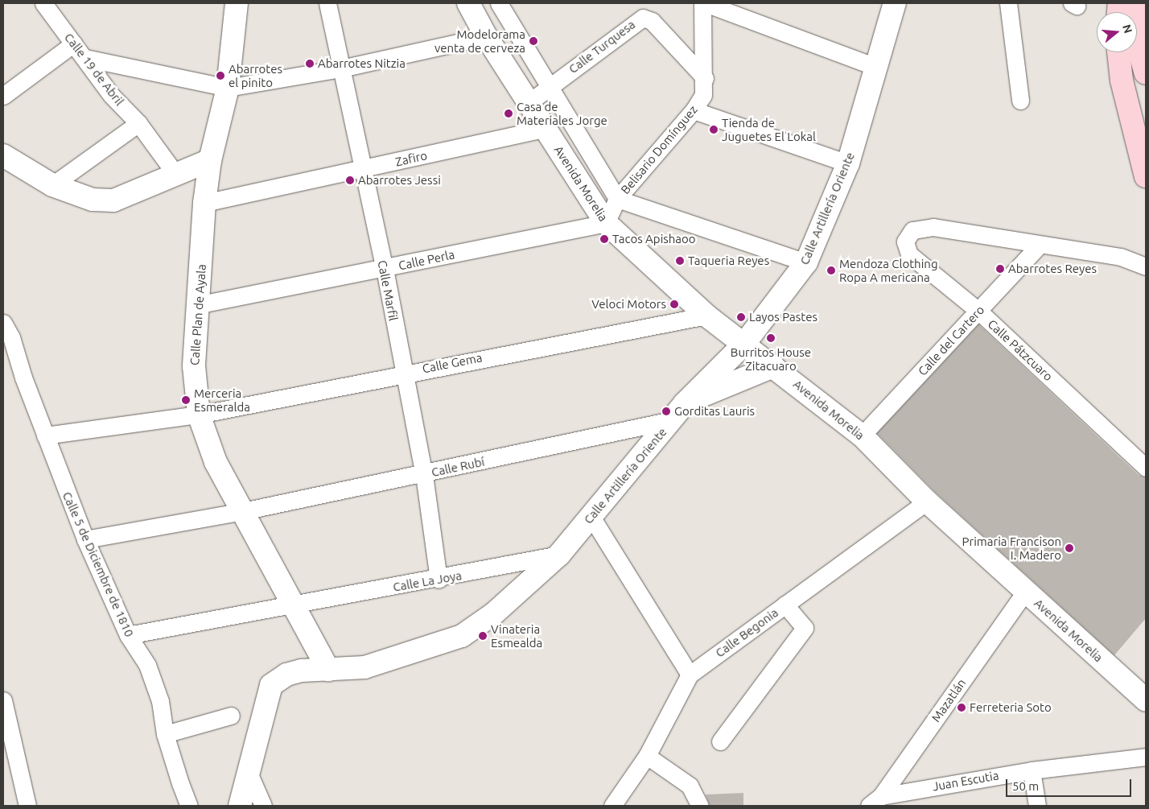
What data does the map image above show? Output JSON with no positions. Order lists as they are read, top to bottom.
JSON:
{
  "streets": {
    "street": [
      "Calle Turquesa",
      "Calle 19 de Abril",
      "Belisario Domínguez",
      "Zafiro",
      "Avenida Morelia",
      "Calle Artillería Oriente",
      "Calle Perla",
      "Calle Marfil",
      "Calle Plan de Ayala",
      "Calle del Cartero",
      "Calle Pátzcuaro",
      "Calle Gema",
      "Calle Rubí",
      "Calle 5 de Diciembre de 1810",
      "Calle La Joya",
      "Calle Begonia",
      "Mazatlán",
      "Juan Escutia"
    ]
  },
  "crossings": [
    ["Calle Turquesa", "Belisario Domínguez"],
    ["Calle Turquesa", "Avenida Morelia"],
    ["Belisario Domínguez", "Avenida Morelia"],
    ["Belisario Domínguez", "Calle Perla"],
    ["Zafiro", "Avenida Morelia"],
    ["Zafiro", "Calle Marfil"],
    ["Zafiro", "Calle Plan de Ayala"],
    ["Avenida Morelia", "Calle Artillería Oriente"],
    ["Avenida Morelia", "Calle Perla"],
    ["Avenida Morelia", "Calle del Cartero"],
    ["Avenida Morelia", "Calle Gema"],
    ["Avenida Morelia", "Calle Begonia"],
    ["Avenida Morelia", "Mazatlán"],
    ["Calle Artillería Oriente", "Calle Plan de Ayala"],
    ["Calle Artillería Oriente", "Calle Rubí"],
    ["Calle Artillería Oriente", "Calle La Joya"],
    ["Calle Perla", "Calle Marfil"],
    ["Calle Perla", "Calle Plan de Ayala"],
    ["Calle Marfil", "Calle Gema"],
    ["Calle Marfil", "Calle Rubí"],
    ["Calle Marfil", "Calle La Joya"],
    ["Calle Plan de Ayala", "Calle Gema"],
    ["Calle Plan de Ayala", "Calle Rubí"],
    ["Calle Plan de Ayala", "Calle La Joya"],
    ["Calle del Cartero", "Calle Pátzcuaro"],
    ["Calle Gema", "Calle 5 de Diciembre de 1810"],
    ["Calle Rubí", "Calle 5 de Diciembre de 1810"],
    ["Calle 5 de Diciembre de 1810", "Calle La Joya"],
    ["Mazatlán", "Juan Escutia"]
  ],
  "places": [
    "Modelorama venta de cerveza",
    "Abarrotes Nitzia",
    "Abarrotes el pinito",
    "Casa de Materiales Jorge",
    "Tienda de Juguetes El Lokal",
    "Abarrotes Jessi",
    "Tacos Apishaoo",
    "Taqueria Reyes",
    "Abarrotes Reyes",
    "Mendoza Clothing Ropa A mericana",
    "Veloci Motors",
    "Layos Pastes",
    "Burritos House Zitacuaro",
    "Merceria Esmeralda",
    "Gorditas Lauris",
    "Primaria Francison I. Madero",
    "Vinateria Esmealda",
    "Ferreteria Soto"
  ],
  "scale_bar": "50 m",
  "north": "right"
}
